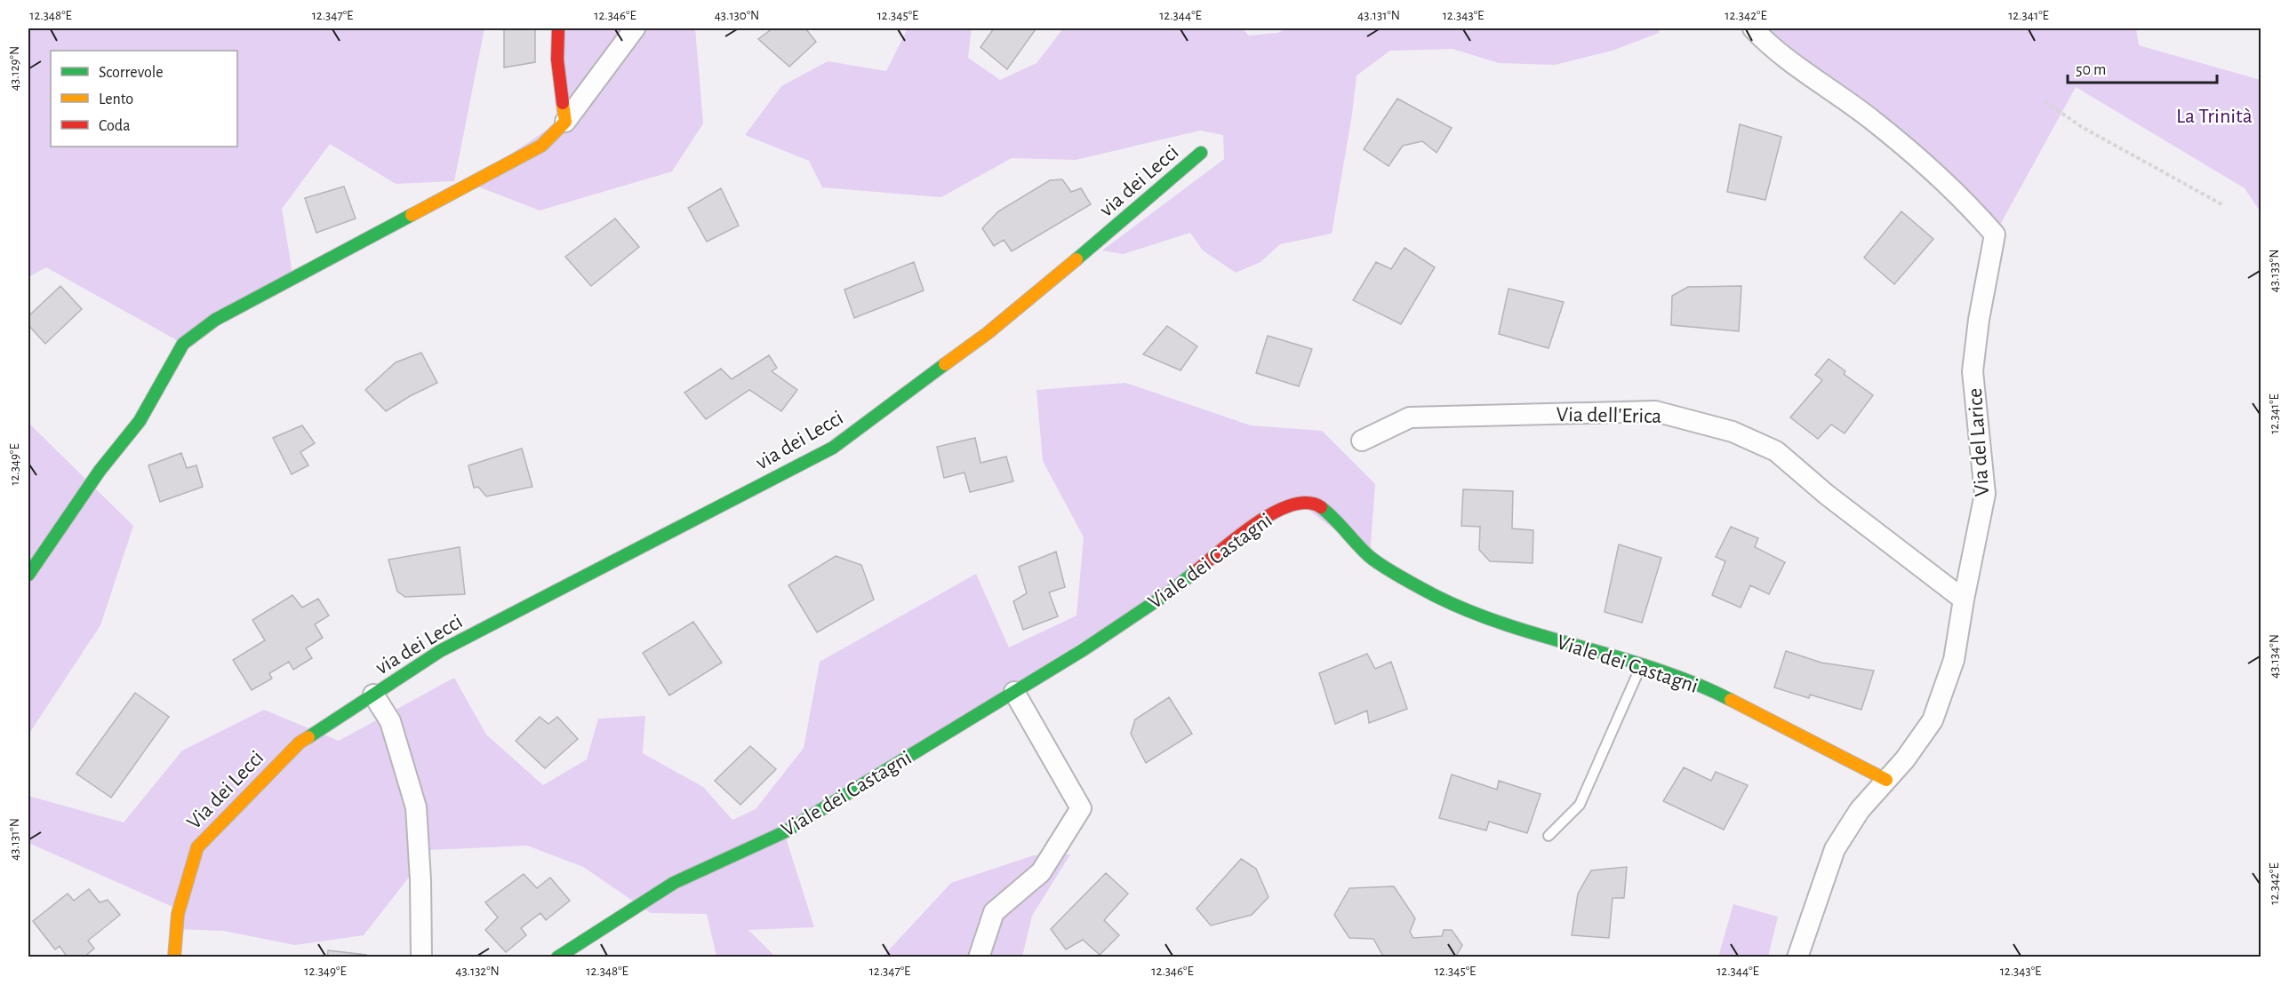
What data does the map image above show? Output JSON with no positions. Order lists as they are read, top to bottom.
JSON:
{
  "streets": {
    "street": [
      "via dei Lecci",
      "Via dell'Erica",
      "Via del Larice",
      "Viale dei Castagni",
      "Via dei Lecci"
    ]
  },
  "crossings": [
    ["via dei Lecci", "Via dei Lecci"],
    ["Via dell'Erica", "Via del Larice"],
    ["Via del Larice", "Viale dei Castagni"]
  ],
  "parks": ["La Trinità"],
  "legend": ["Scorrevole", "Lento", "Coda"],
  "scale_bar": "50 m",
  "coordinates": [
    "12.348°E",
    "12.347°E",
    "12.346°E",
    "43.130°N",
    "12.345°E",
    "12.344°E",
    "43.131°N",
    "12.343°E",
    "12.342°E",
    "12.341°E",
    "43.129°N",
    "43.133°N",
    "12.349°E",
    "43.134°N",
    "43.132°N"
  ]
}
